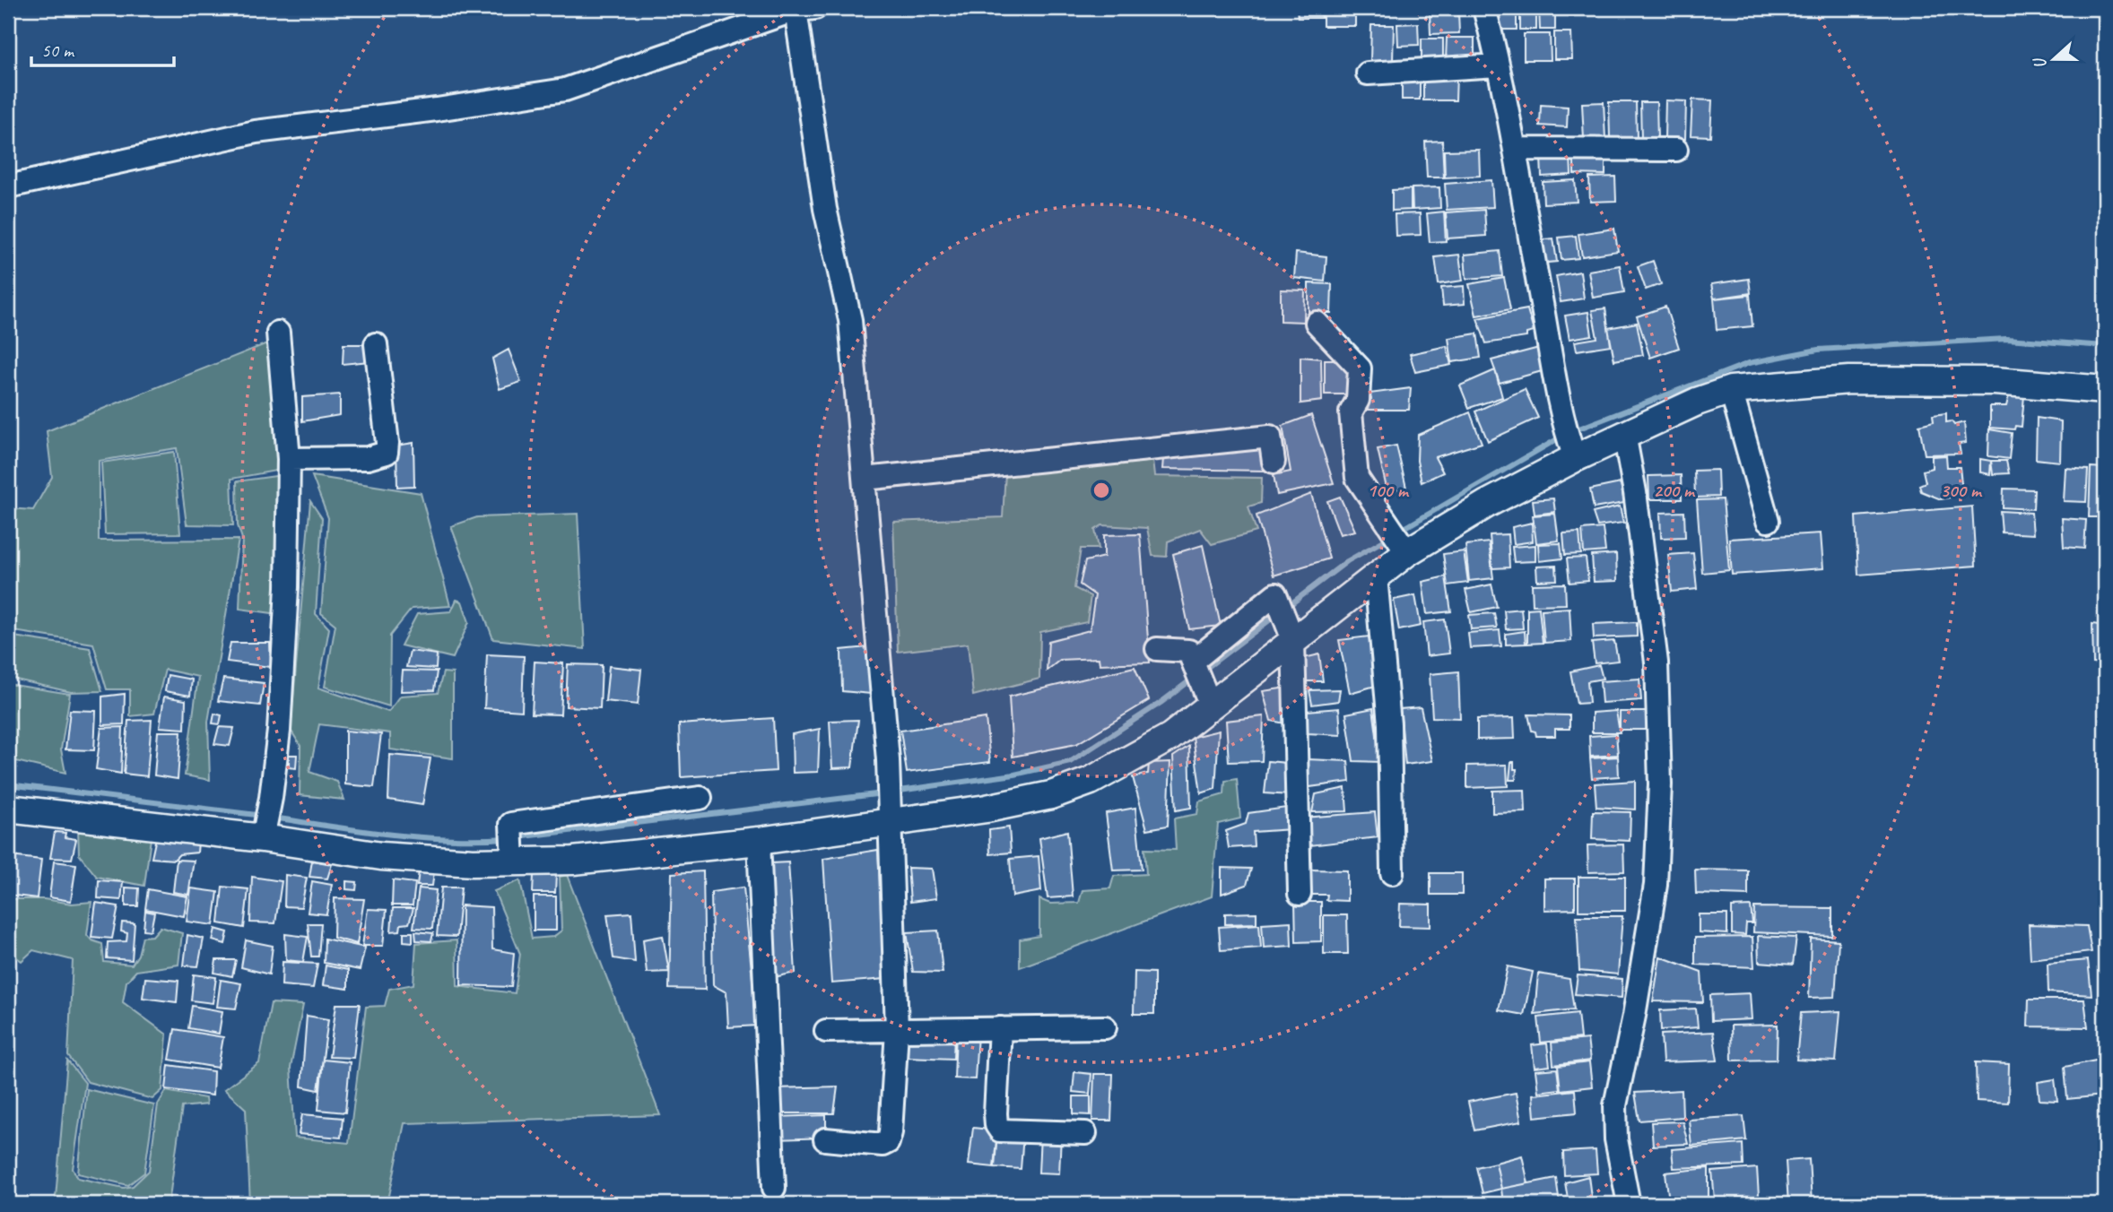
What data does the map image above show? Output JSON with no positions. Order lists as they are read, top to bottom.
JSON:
{
  "scale_bar": "50 m",
  "north": "left",
  "rings": ["100 m", "200 m", "300 m"]
}
